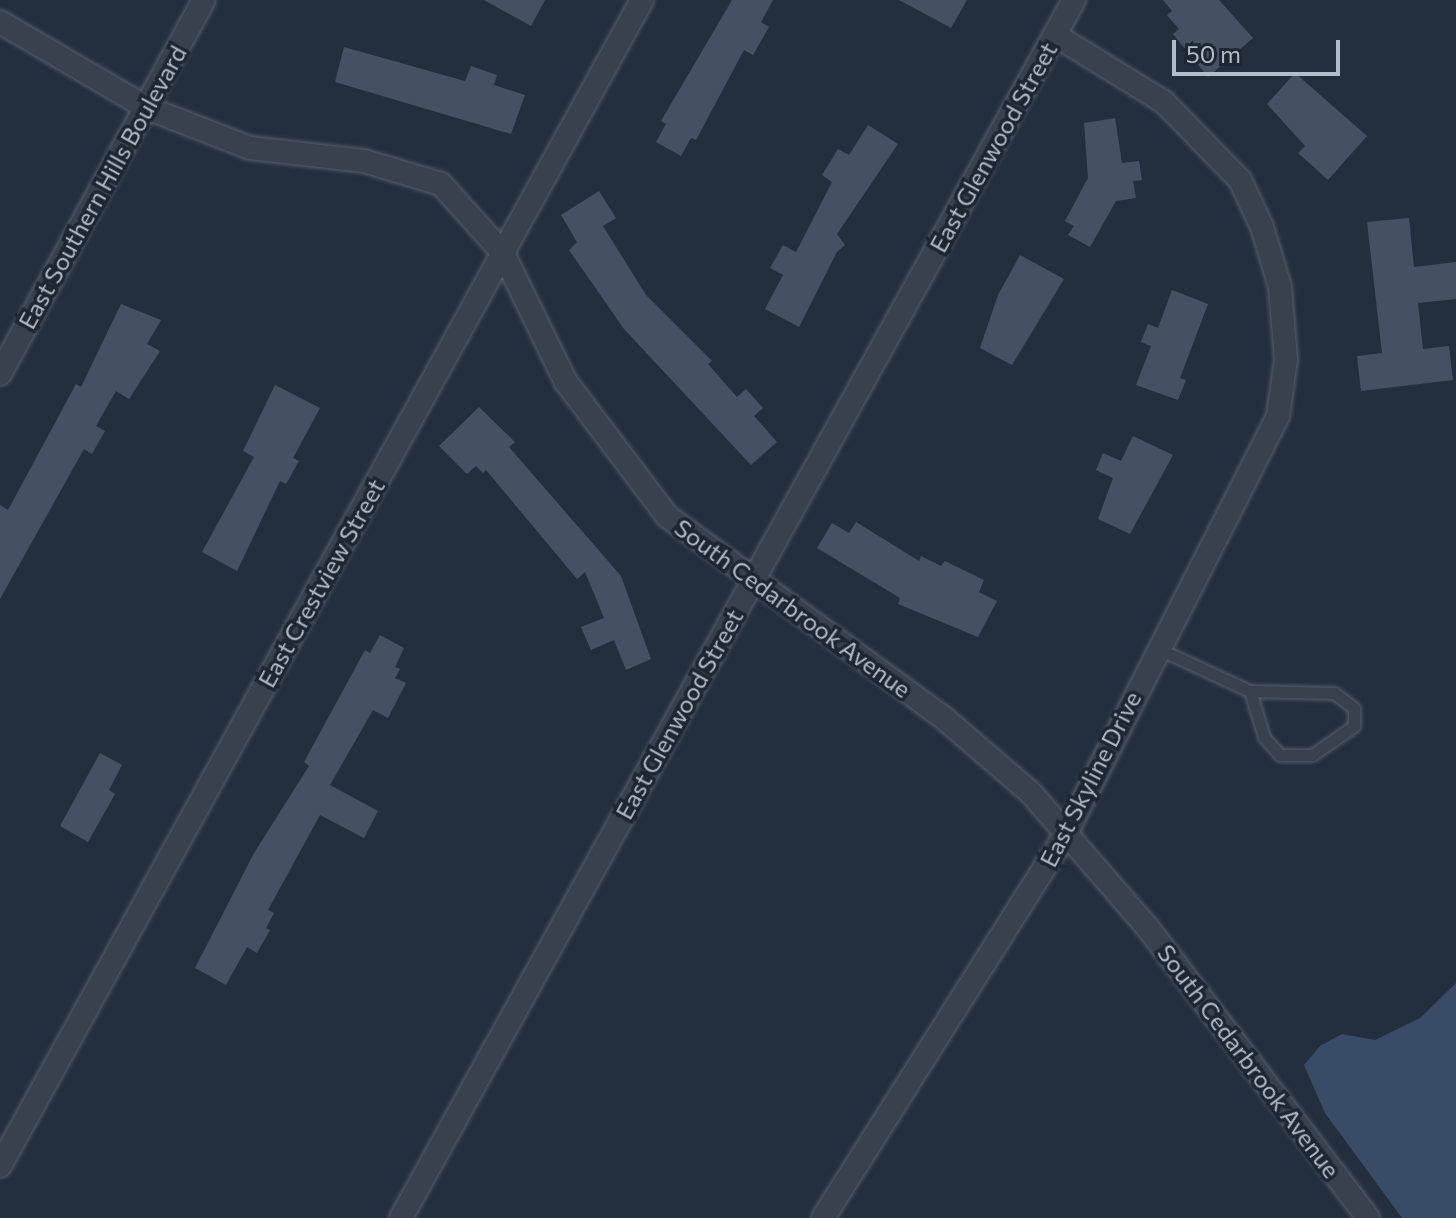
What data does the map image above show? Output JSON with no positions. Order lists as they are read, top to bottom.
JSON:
{
  "streets": {
    "street": [
      "East Glenwood Street",
      "East Southern Hills Boulevard",
      "East Crestview Street",
      "South Cedarbrook Avenue",
      "East Skyline Drive"
    ]
  },
  "crossings": [
    ["East Glenwood Street", "South Cedarbrook Avenue"],
    ["East Glenwood Street", "East Skyline Drive"],
    ["East Southern Hills Boulevard", "South Cedarbrook Avenue"],
    ["East Crestview Street", "South Cedarbrook Avenue"],
    ["South Cedarbrook Avenue", "East Skyline Drive"]
  ],
  "scale_bar": "50 m"
}
